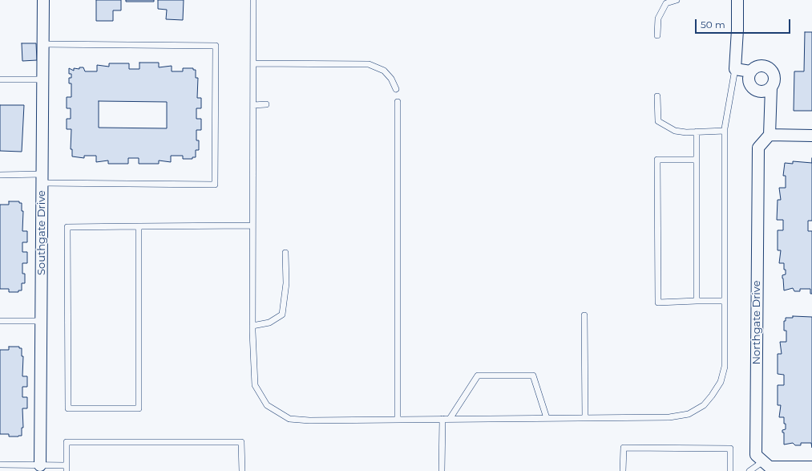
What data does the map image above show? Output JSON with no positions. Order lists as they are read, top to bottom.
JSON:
{
  "streets": {
    "street": ["Southgate Drive", "Northgate Drive"]
  },
  "scale_bar": "50 m"
}
